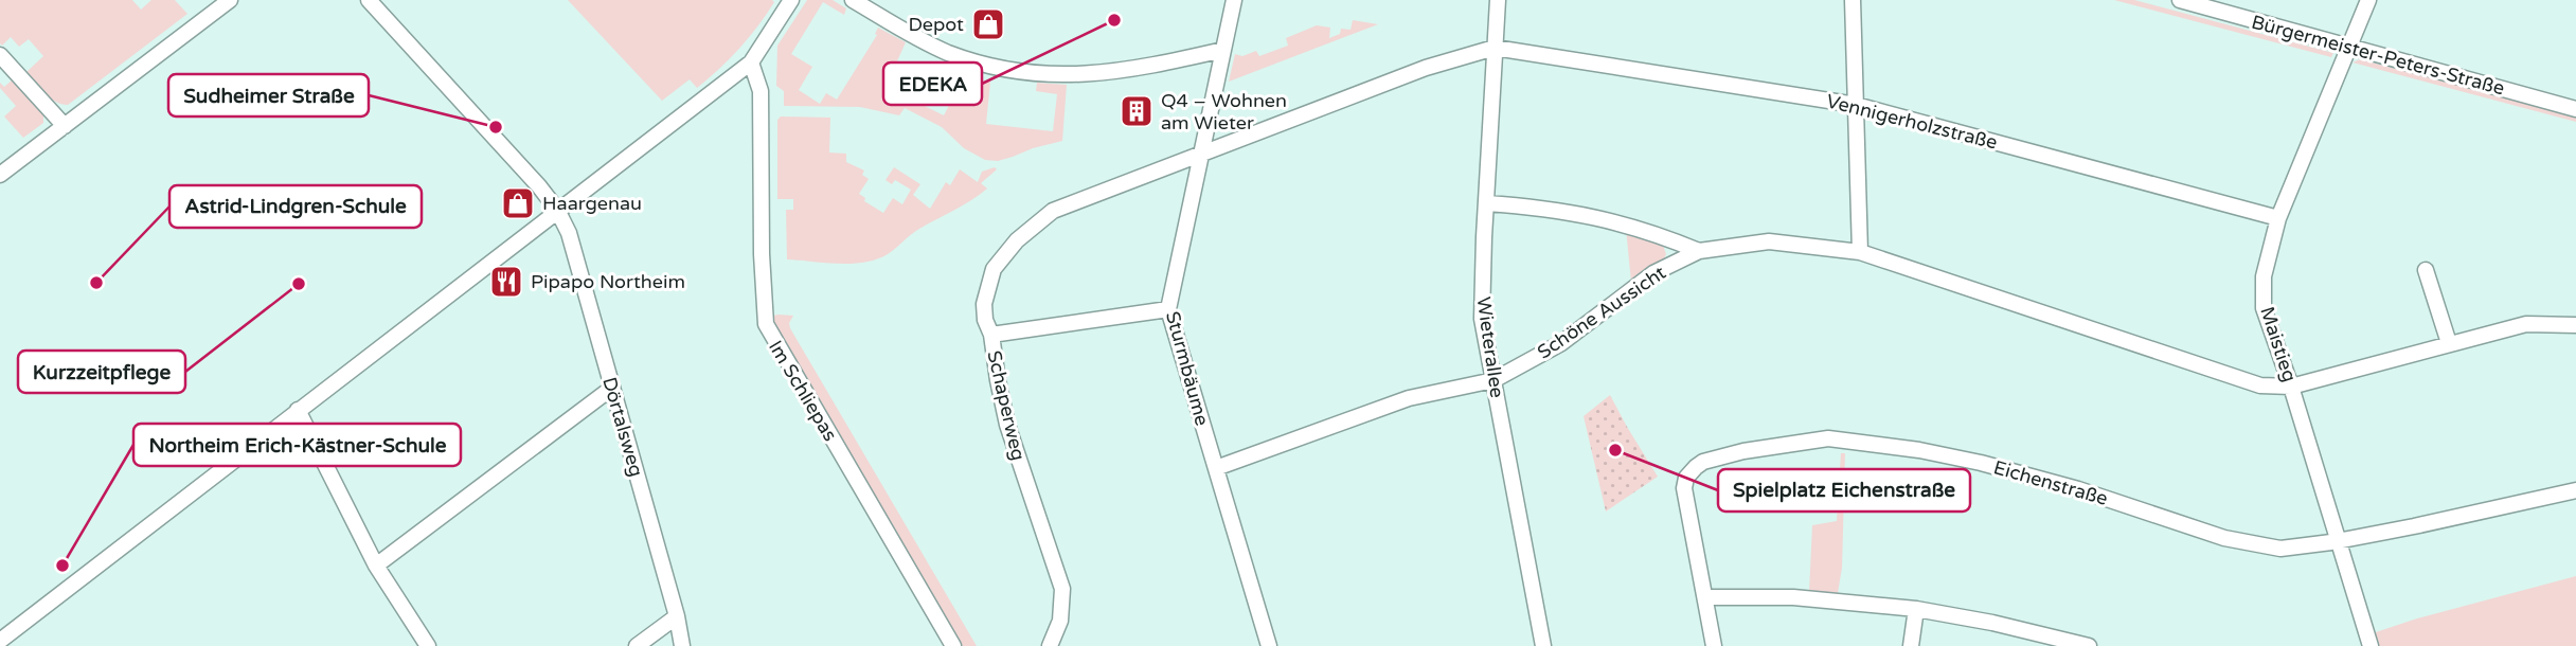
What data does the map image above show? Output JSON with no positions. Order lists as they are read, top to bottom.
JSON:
{
  "streets": {
    "street": [
      "Bürgermeister-Peters-Straße",
      "Vennigerholzstraße",
      "Schöne Aussicht",
      "Maistieg",
      "Wieterallee",
      "Sturmbäume",
      "Im Schliepas",
      "Schaperweg",
      "Dörtalsweg",
      "Eichenstraße"
    ]
  },
  "crossings": [
    ["Bürgermeister-Peters-Straße", "Maistieg"],
    ["Vennigerholzstraße", "Maistieg"],
    ["Vennigerholzstraße", "Wieterallee"],
    ["Schöne Aussicht", "Maistieg"],
    ["Schöne Aussicht", "Wieterallee"],
    ["Schöne Aussicht", "Sturmbäume"],
    ["Maistieg", "Eichenstraße"],
    ["Sturmbäume", "Schaperweg"]
  ],
  "places": {
    "other": [
      "EDEKA",
      "Sudheimer Straße",
      "Astrid-Lindgren-Schule",
      "Kurzzeitpflege",
      "Spielplatz Eichenstraße",
      "Northeim Erich-Kästner-Schule"
    ],
    "shop": ["Depot", "Haargenau"],
    "building": ["Q4 – Wohnen am Wieter"],
    "restaurant": ["Pipapo Northeim"]
  }
}
